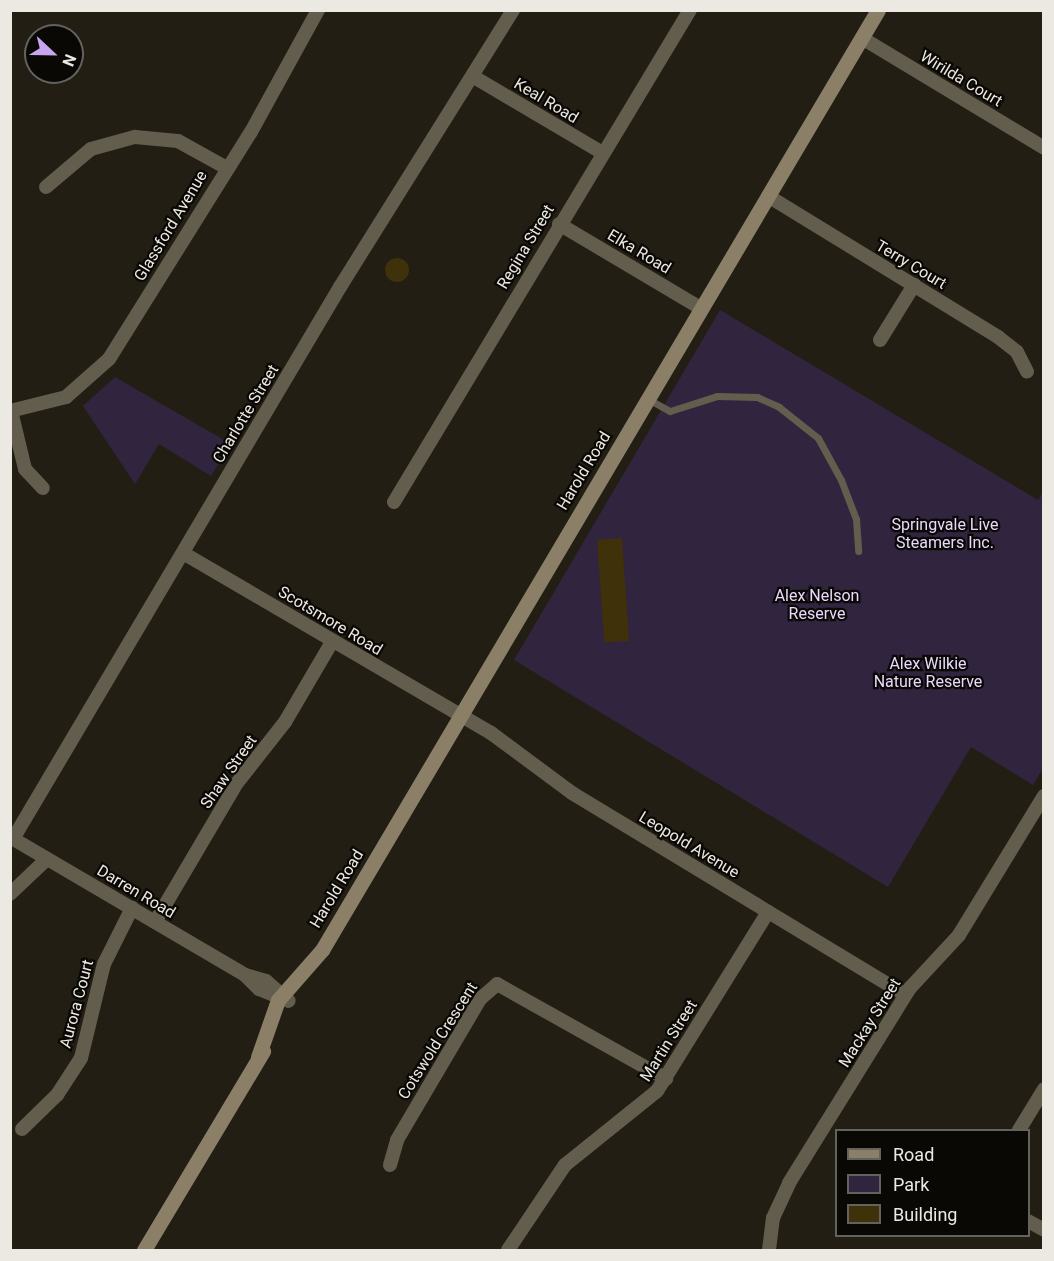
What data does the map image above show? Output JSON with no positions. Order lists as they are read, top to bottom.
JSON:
{
  "streets": {
    "street": [
      "Wirilda Court",
      "Keal Road",
      "Glassford Avenue",
      "Regina Street",
      "Elka Road",
      "Terry Court",
      "Charlotte Street",
      "Harold Road",
      "Scotsmore Road",
      "Shaw Street",
      "Leopold Avenue",
      "Darren Road",
      "Aurora Court",
      "Mackay Street",
      "Cotswold Crescent",
      "Martin Street"
    ]
  },
  "crossings": [
    ["Wirilda Court", "Harold Road"],
    ["Keal Road", "Regina Street"],
    ["Keal Road", "Charlotte Street"],
    ["Regina Street", "Elka Road"],
    ["Elka Road", "Harold Road"],
    ["Terry Court", "Harold Road"],
    ["Charlotte Street", "Scotsmore Road"],
    ["Charlotte Street", "Darren Road"],
    ["Harold Road", "Scotsmore Road"],
    ["Harold Road", "Leopold Avenue"],
    ["Harold Road", "Darren Road"],
    ["Scotsmore Road", "Shaw Street"],
    ["Scotsmore Road", "Leopold Avenue"],
    ["Shaw Street", "Darren Road"],
    ["Leopold Avenue", "Mackay Street"],
    ["Leopold Avenue", "Martin Street"],
    ["Darren Road", "Aurora Court"],
    ["Cotswold Crescent", "Martin Street"]
  ],
  "parks": ["Springvale Live Steamers Inc.", "Alex Nelson Reserve", "Alex Wilkie Nature Reserve"],
  "legend": ["Road", "Park", "Building"],
  "north": "right"
}
